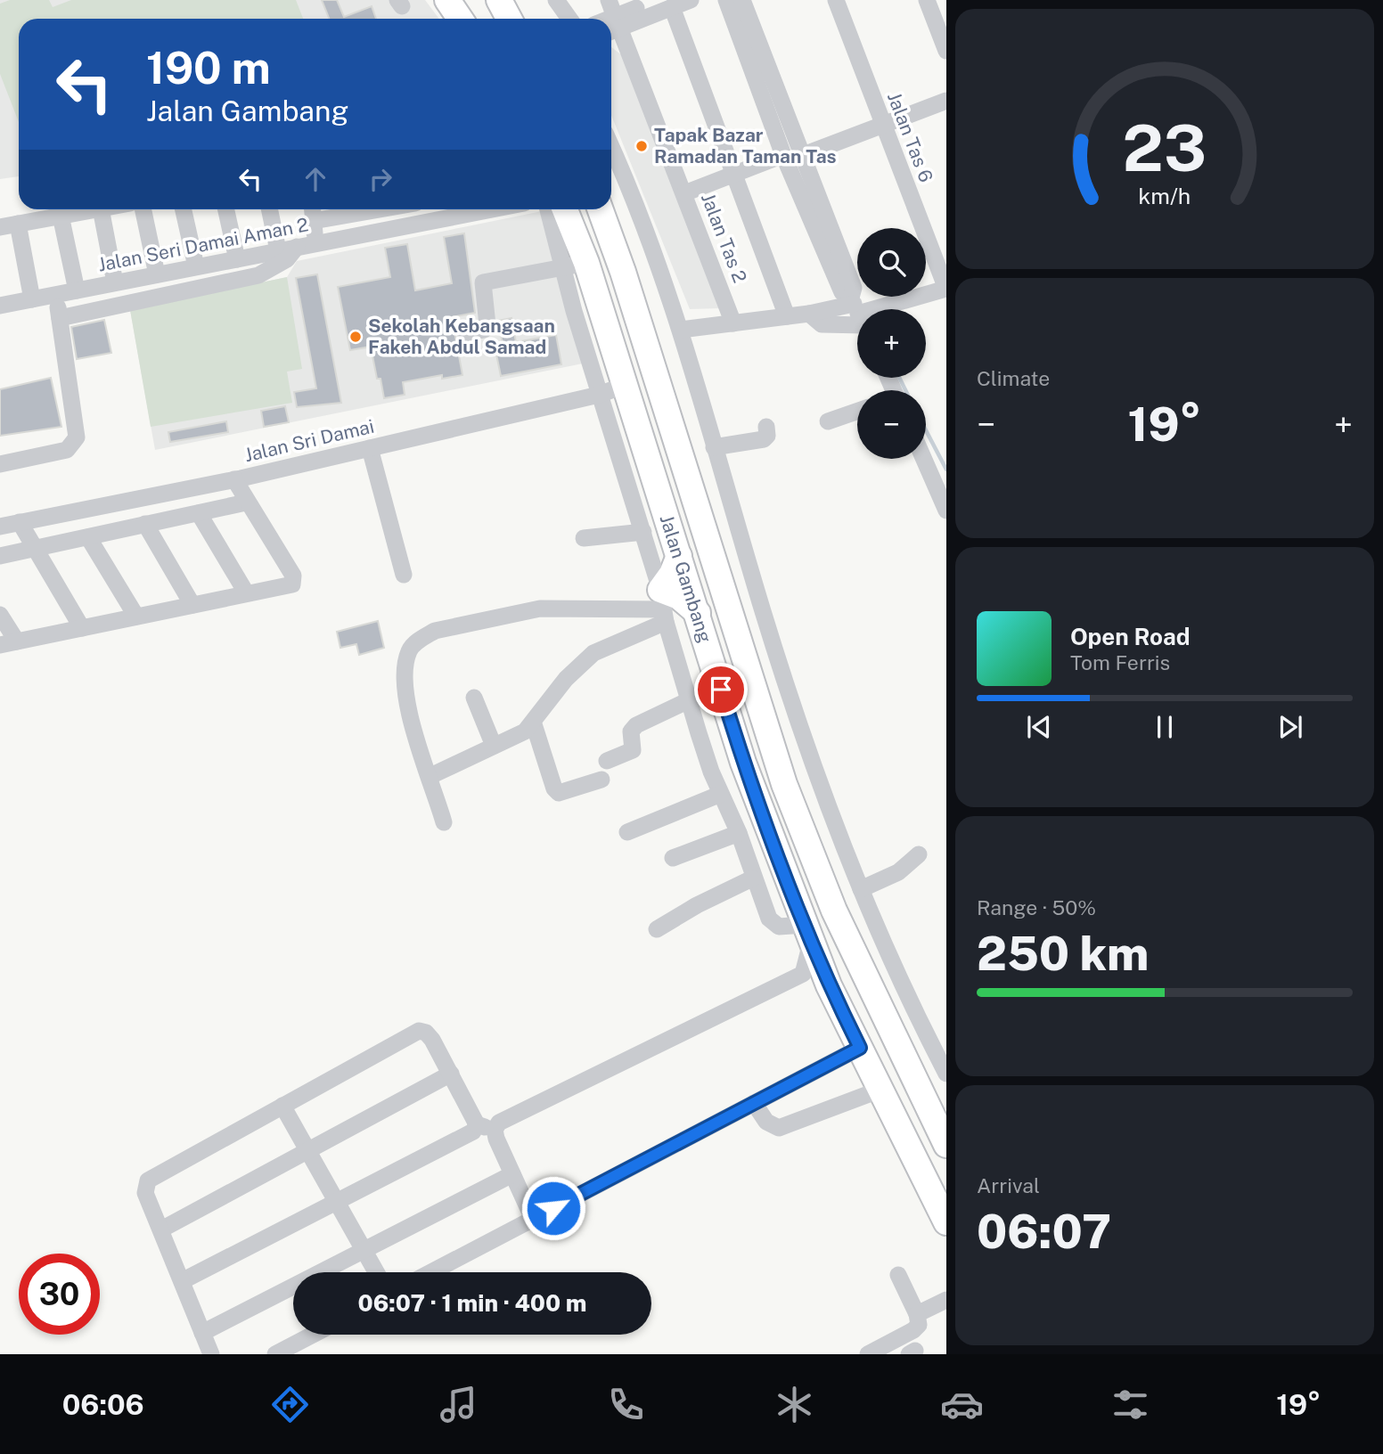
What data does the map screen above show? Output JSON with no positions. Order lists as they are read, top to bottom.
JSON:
{
  "streets": {
    "highway": ["Jalan Gambang"],
    "street": [
      "Jalan Tas 6",
      "Jalan Tas 2",
      "Jalan Seri Damai Aman 2",
      "Jalan Sri Damai"
    ]
  },
  "crossings": [
    ["Jalan Sri Damai", "Jalan Gambang"]
  ],
  "places": ["Tapak Bazar Ramadan Taman Tas", "Sekolah Kebangsaan Fakeh Abdul Samad"],
  "page": {
    "turn": ["190 m", "Jalan Gambang"],
    "map_buttons": ["+", "−"],
    "tile": [
      "Climate",
      ["Range · 50%", "250 km"],
      ["Arrival", "06:07"]
    ],
    "heat": ["−", "19°", "+"],
    "song": ["Open Road", "Tom Ferris"],
    "limit": "30",
    "trip": "06:07 · 1 min · 400 m",
    "tabs": ["06:06", "19°"],
    "gauge": ["23", "km/h"]
  }
}
